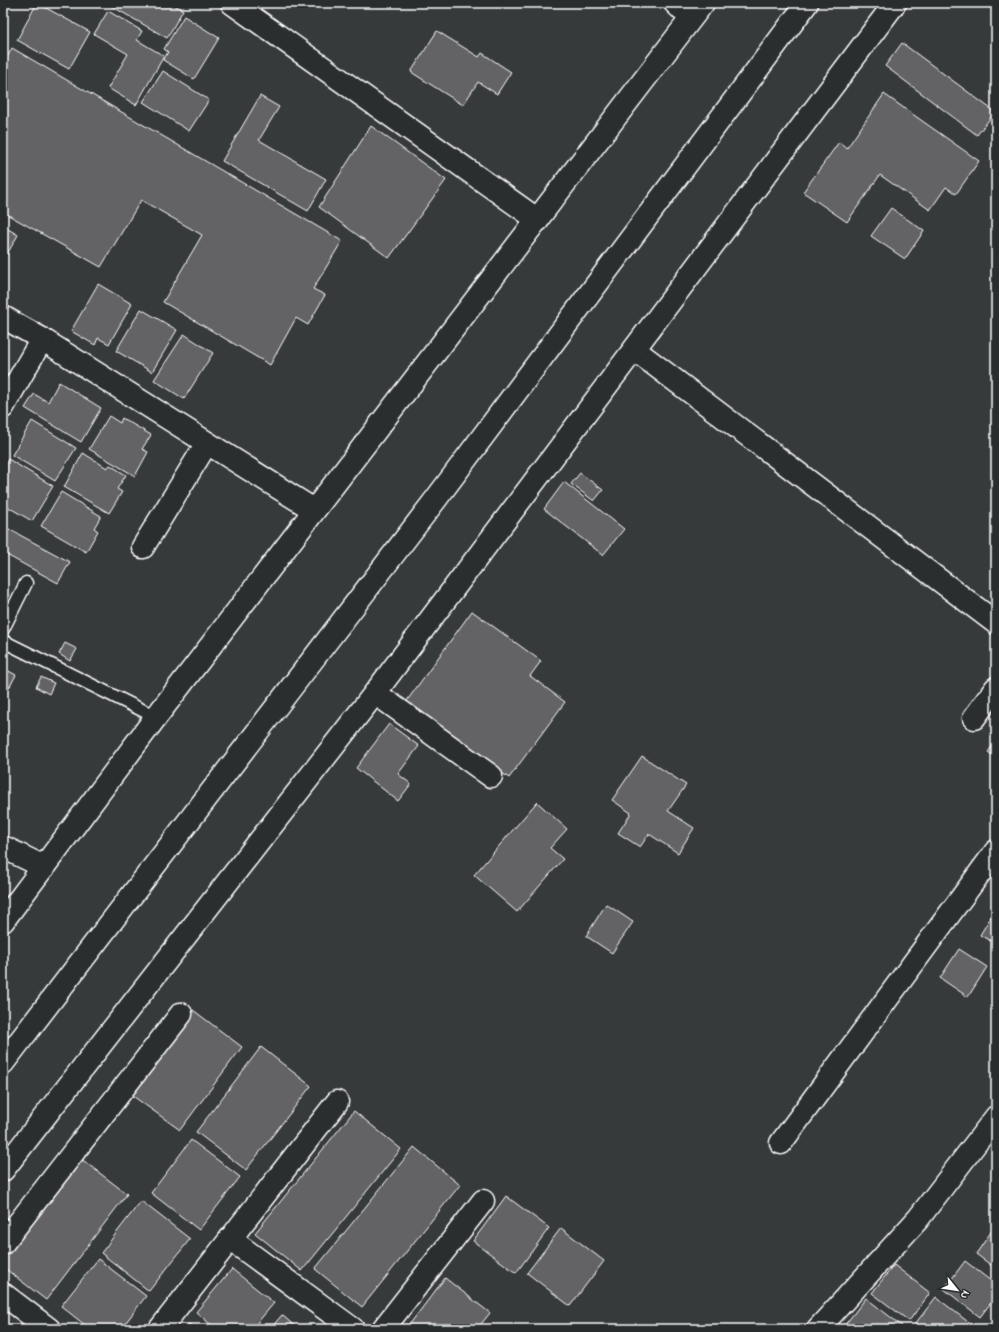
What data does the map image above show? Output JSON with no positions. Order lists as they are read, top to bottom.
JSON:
{
  "north": "bottom right"
}
